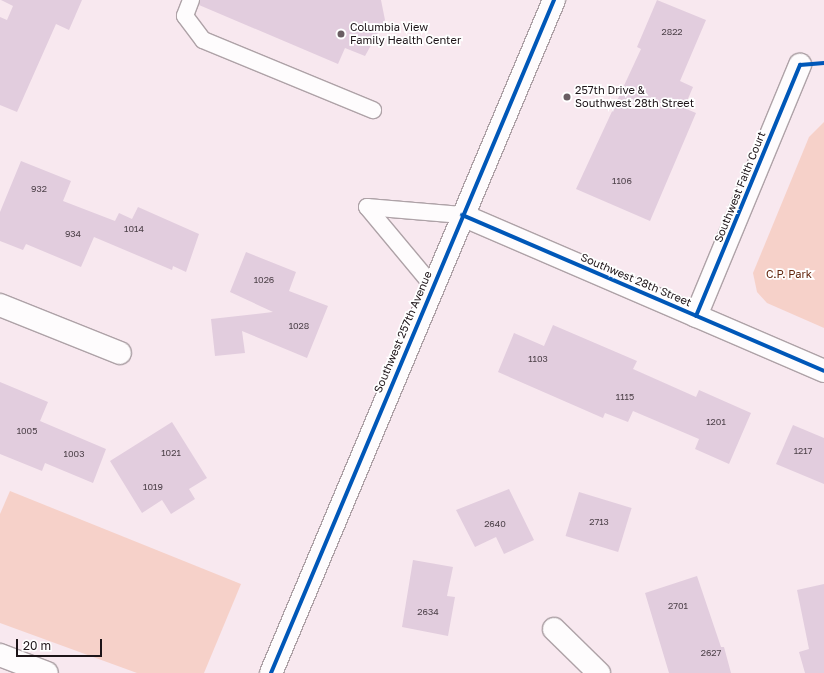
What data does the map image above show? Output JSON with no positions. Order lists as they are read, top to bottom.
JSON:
{
  "streets": {
    "street": ["Southwest Faith Court", "Southwest 28th Street", "Southwest 257th Avenue"]
  },
  "crossings": [
    ["Southwest Faith Court", "Southwest 28th Street"],
    ["Southwest 28th Street", "Southwest 257th Avenue"]
  ],
  "parks": ["C.P. Park"],
  "places": ["Columbia View Family Health Center", "257th Drive & Southwest 28th Street"],
  "house_numbers": [
    "2822",
    "1106",
    "932",
    "1014",
    "934",
    "1026",
    "1028",
    "1103",
    "1115",
    "1201",
    "1005",
    "1217",
    "1021",
    "1003",
    "1019",
    "2713",
    "2640",
    "2701",
    "2634",
    "2627"
  ],
  "scale_bar": "20 m"
}
